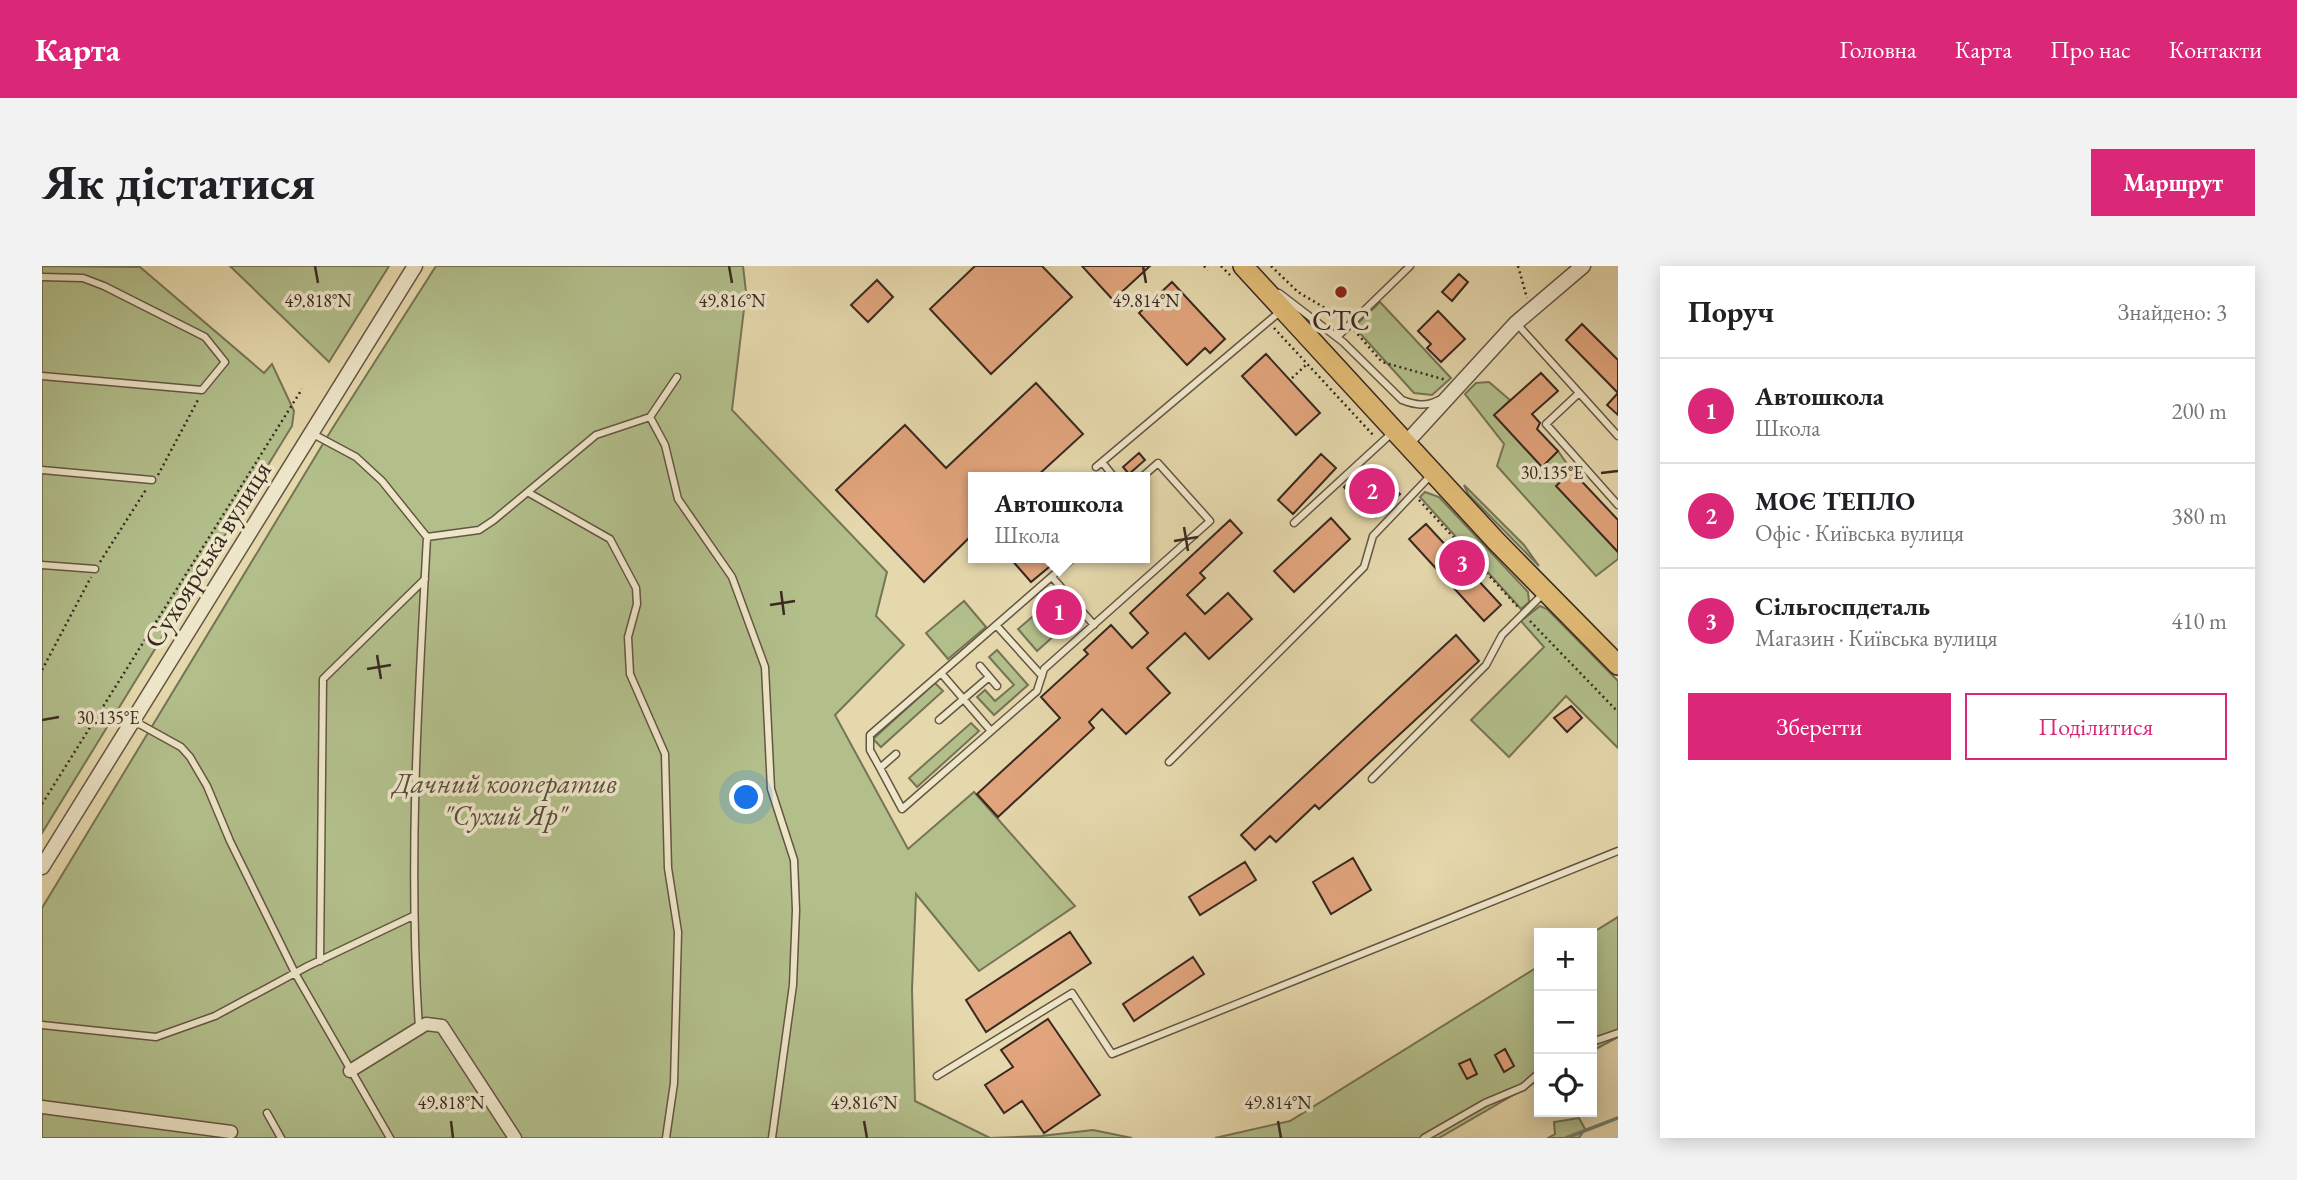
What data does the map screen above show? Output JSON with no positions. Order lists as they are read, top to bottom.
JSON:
{
  "streets": {
    "street": ["Сухоярська вулиця"]
  },
  "parks": ["Дачний кооператив \"Сухий Яр\""],
  "places": ["СТС"],
  "page": {
    "header": "Карта",
    "nav": [
      "Головна",
      "Карта",
      "Про нас",
      "Контакти"
    ],
    "buttons": [
      "Маршрут",
      ["Зберегти", "Поділитися"]
    ],
    "title": "Як дістатися",
    "heading": ["Поруч", "Знайдено: 3"],
    "list": [
      {
        "mark": "1",
        "name": "Автошкола",
        "note": "Школа",
        "value": "200 m"
      },
      {
        "mark": "2",
        "name": "МОЄ ТЕПЛО",
        "note": "Офіс · Київська вулиця",
        "value": "380 m"
      },
      {
        "mark": "3",
        "name": "Сільгоспдеталь",
        "note": "Магазин · Київська вулиця",
        "value": "410 m"
      }
    ],
    "pins": ["2", "3", "1"],
    "popup": ["Автошкола", "Школа"],
    "map_buttons": ["+", "−"]
  },
  "coordinates": [
    "49.818°N",
    "49.816°N",
    "49.814°N",
    "30.135°E"
  ]
}
